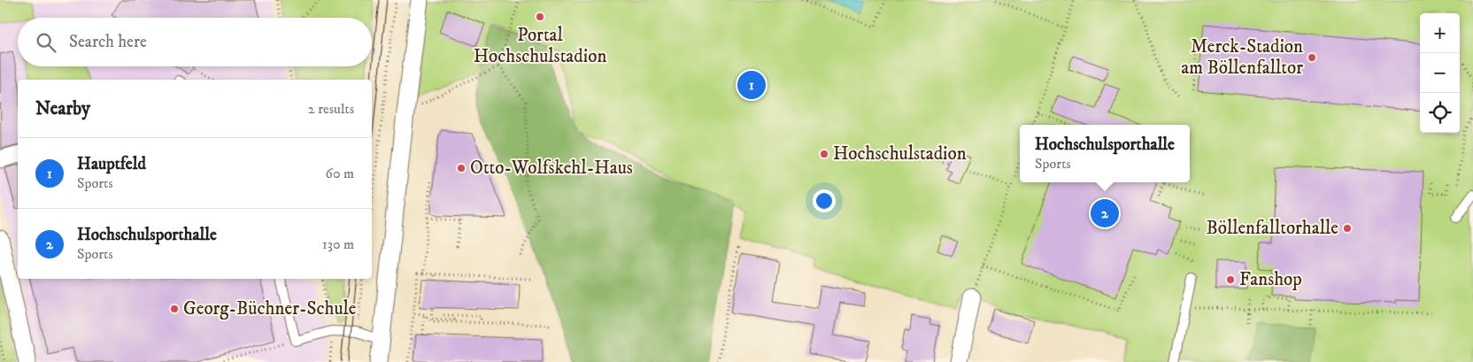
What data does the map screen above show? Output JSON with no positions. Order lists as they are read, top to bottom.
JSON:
{
  "places": [
    "Portal Hochschulstadion",
    "Merck-Stadion am Böllenfalltor",
    "Hochschulstadion",
    "Otto-Wolfskehl-Haus",
    "Böllenfalltorhalle",
    "Fanshop",
    "Georg-Büchner-Schule"
  ],
  "page": {
    "map_buttons": ["+", "−"],
    "search": "Search here",
    "pins": ["1", "2"],
    "heading": ["Nearby", "2 results"],
    "popup": ["Hochschulsporthalle", "Sports"],
    "list": [
      {
        "mark": "1",
        "name": "Hauptfeld",
        "note": "Sports",
        "value": "60 m"
      },
      {
        "mark": "2",
        "name": "Hochschulsporthalle",
        "note": "Sports",
        "value": "130 m"
      }
    ]
  }
}
